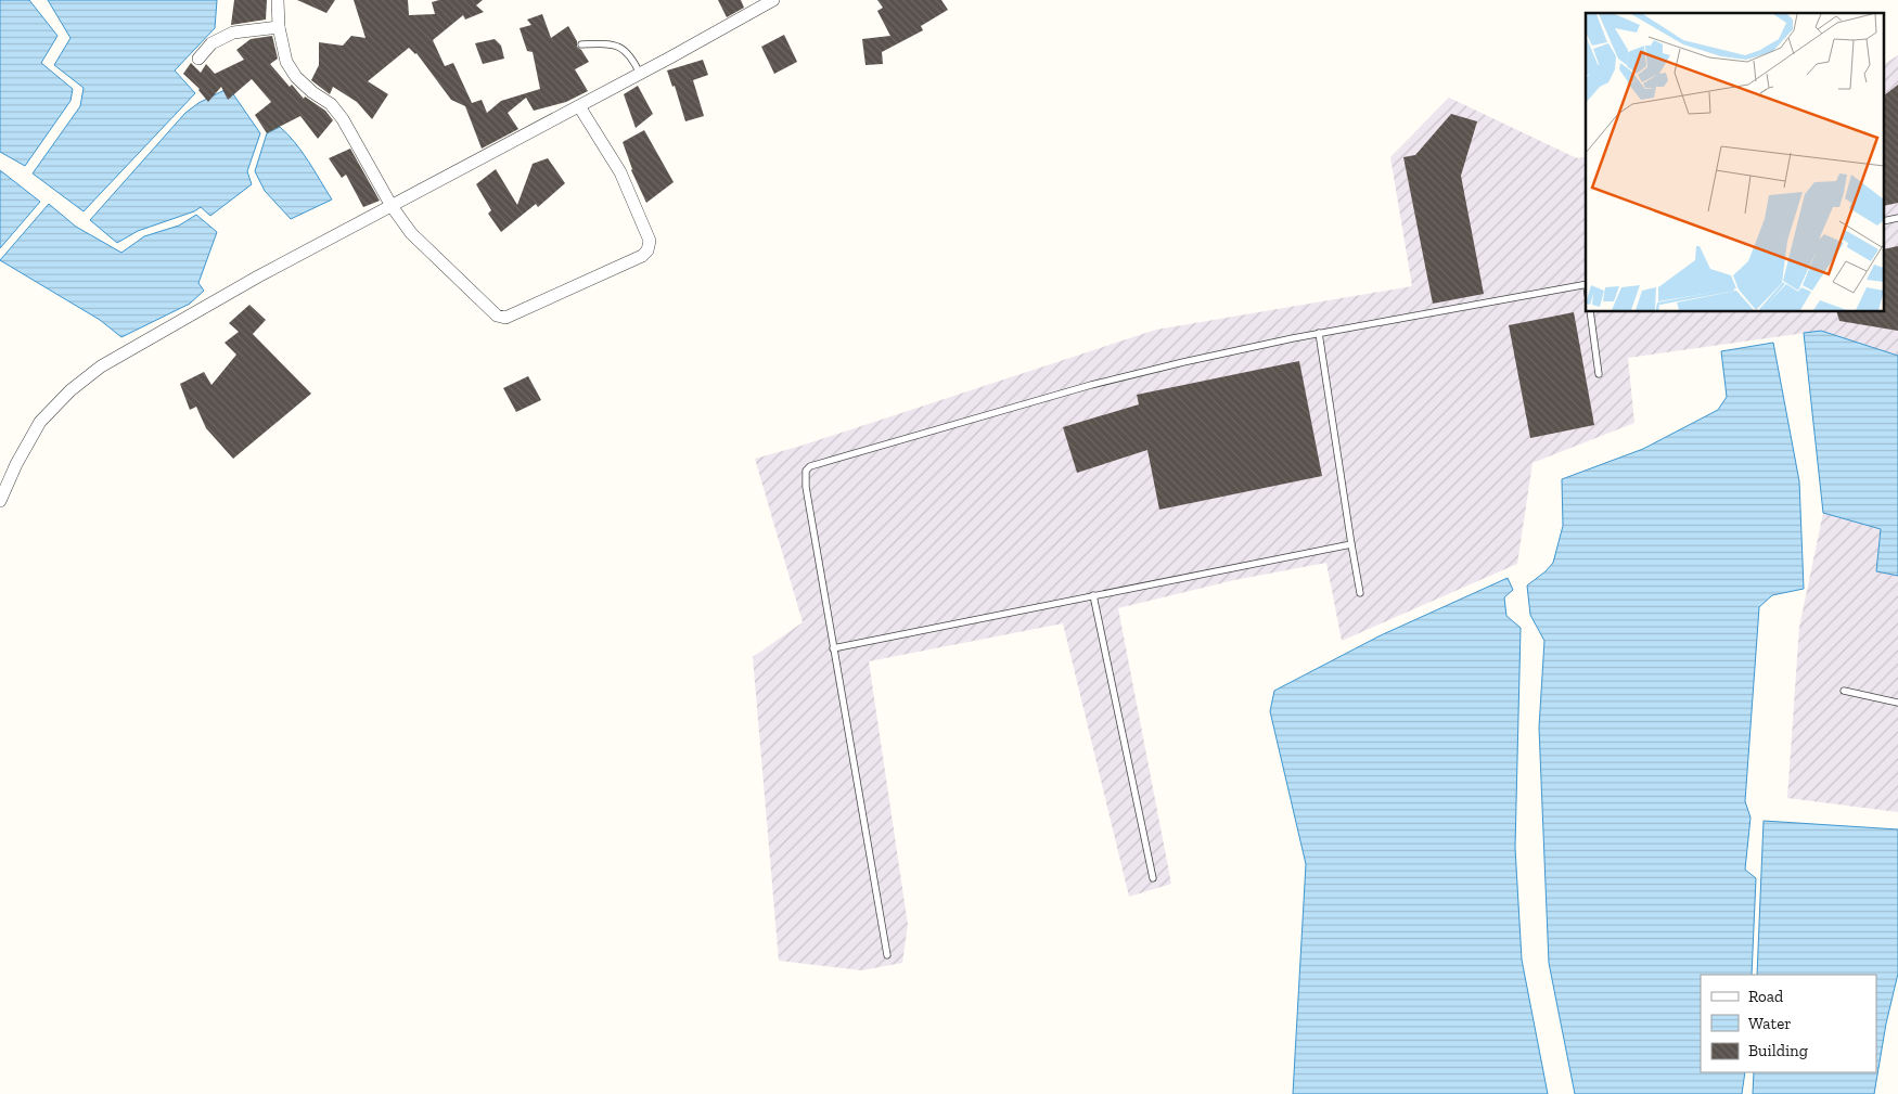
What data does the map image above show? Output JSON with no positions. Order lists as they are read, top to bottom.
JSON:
{
  "legend": ["Road", "Water", "Building"]
}
